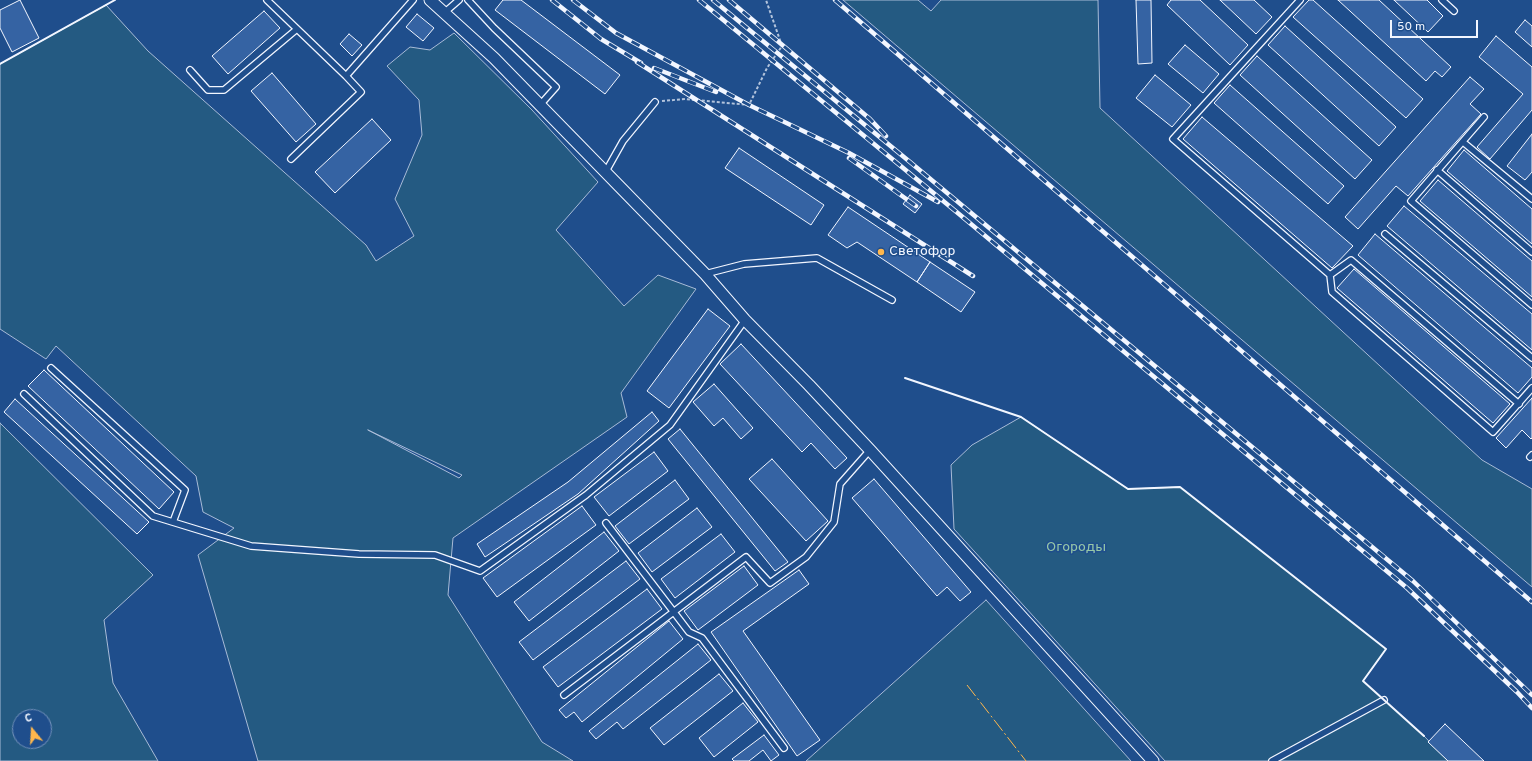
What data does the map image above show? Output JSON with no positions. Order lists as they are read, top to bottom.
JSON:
{
  "parks": ["Огороды"],
  "places": ["Светофор"],
  "scale_bar": "50 m",
  "north": "top"
}
